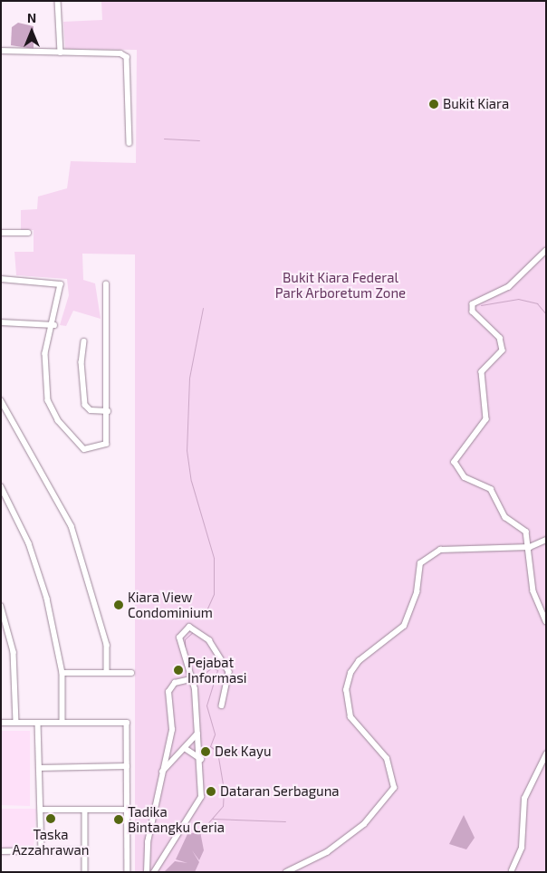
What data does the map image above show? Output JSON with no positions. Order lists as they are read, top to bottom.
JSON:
{
  "parks": ["Bukit Kiara Federal Park Arboretum Zone"],
  "places": [
    "Bukit Kiara",
    "Kiara View Condominium",
    "Pejabat Informasi",
    "Dek Kayu",
    "Dataran Serbaguna",
    "Taska Azzahrawan",
    "Tadika Bintangku Ceria"
  ],
  "north": "top"
}
